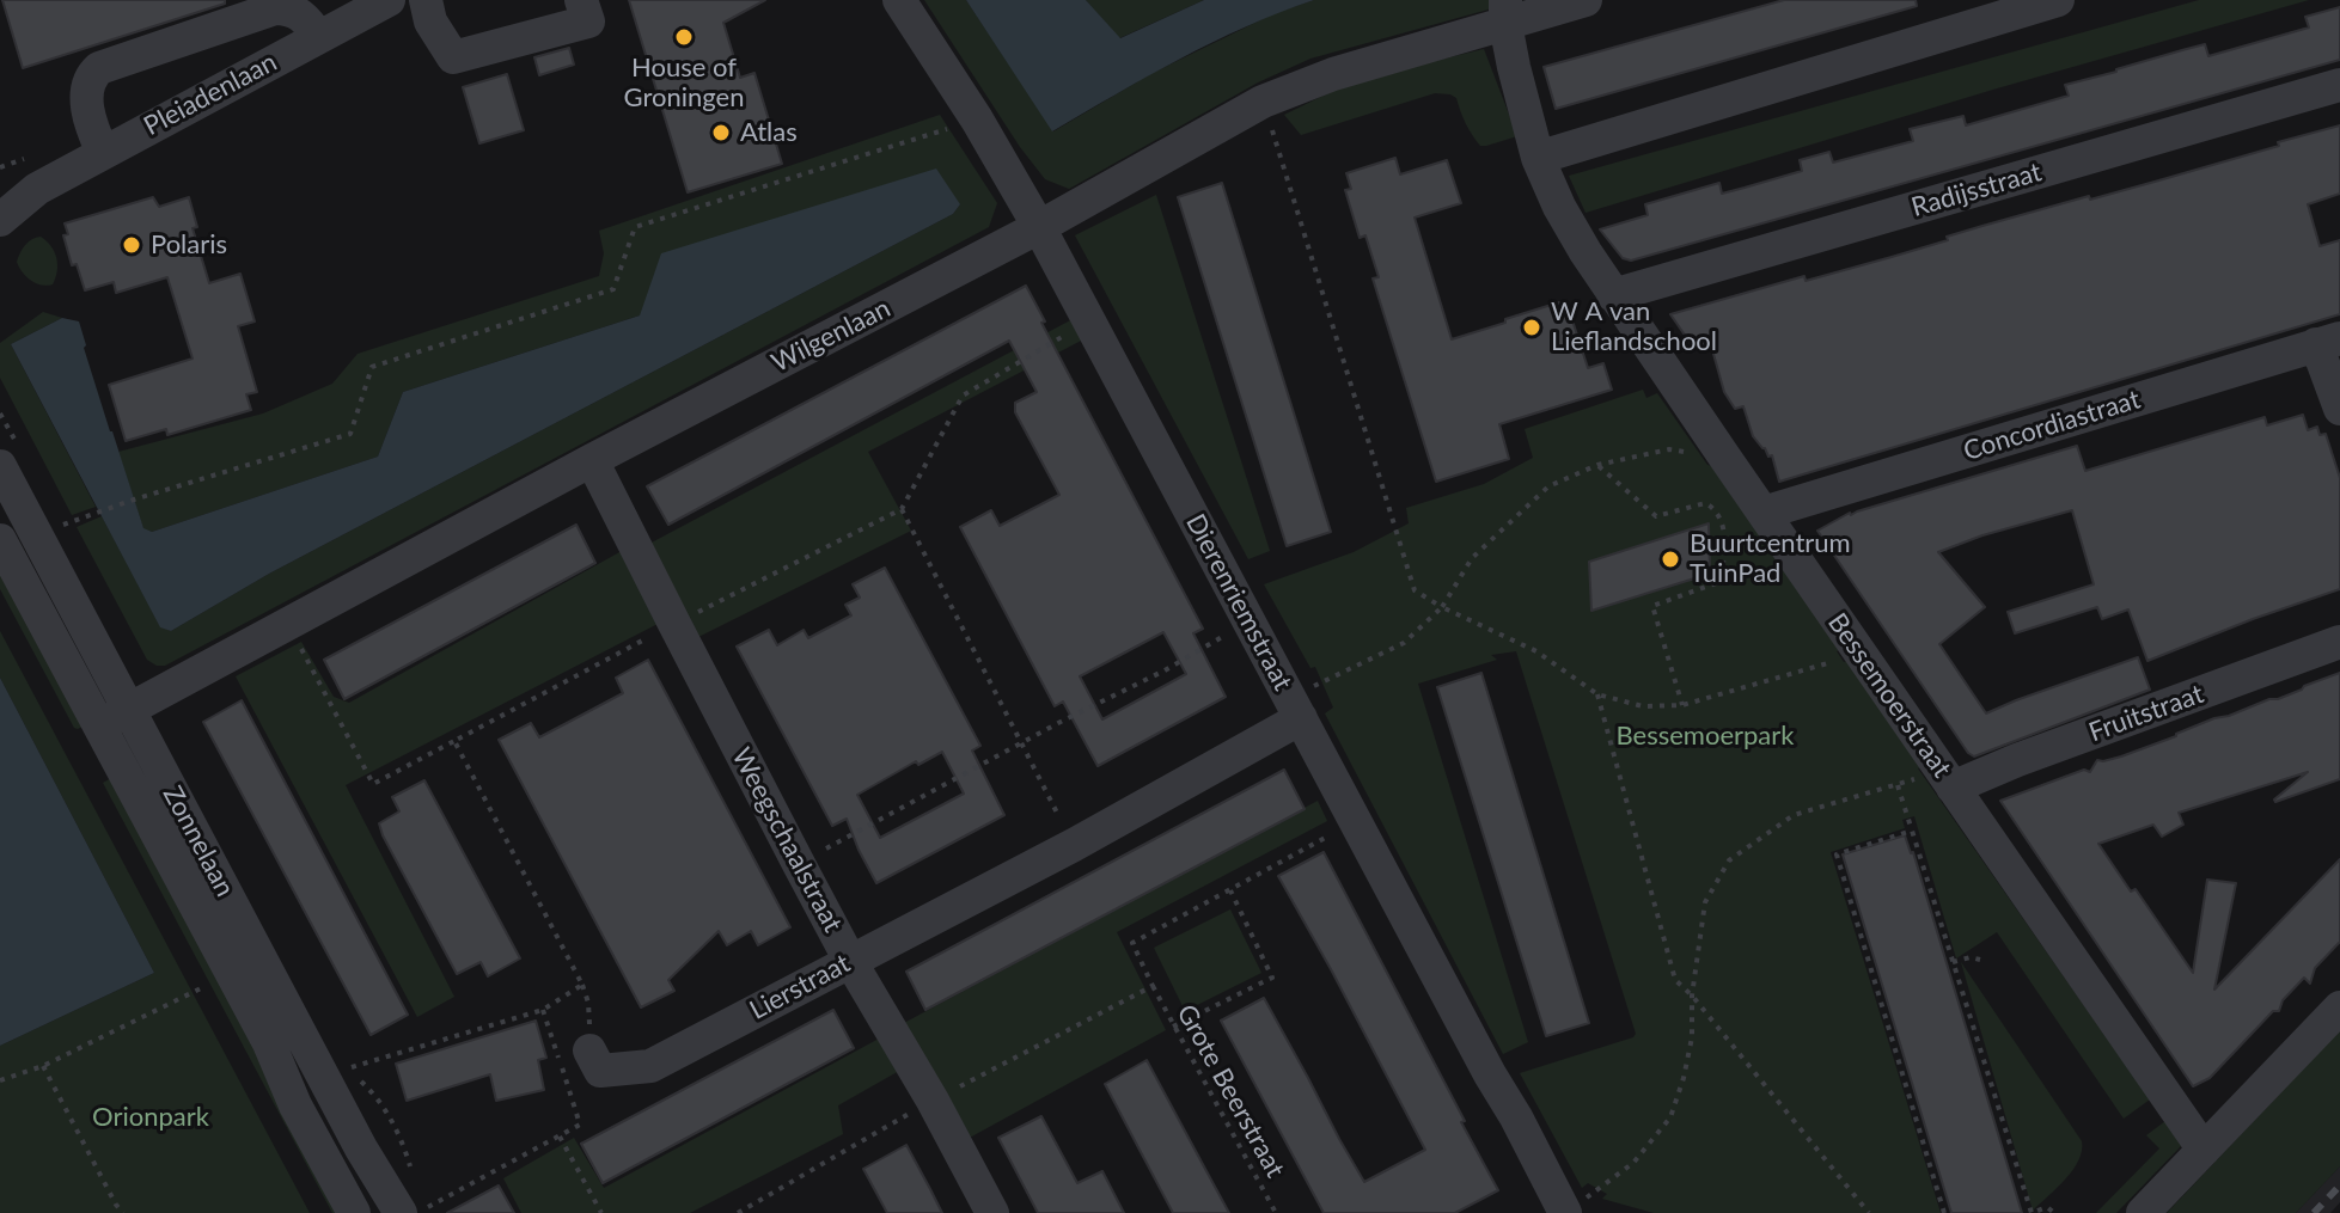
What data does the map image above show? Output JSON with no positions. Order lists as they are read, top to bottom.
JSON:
{
  "streets": {
    "street": [
      "Pleiadenlaan",
      "Radijsstraat",
      "Wilgenlaan",
      "Concordiastraat",
      "Dierenriemstraat",
      "Bessemoerstraat",
      "Fruitstraat",
      "Weegschaalstraat",
      "Zonnelaan",
      "Lierstraat"
    ],
    "path": ["Grote Beerstraat"]
  },
  "crossings": [
    ["Radijsstraat", "Bessemoerstraat"],
    ["Wilgenlaan", "Dierenriemstraat"],
    ["Wilgenlaan", "Bessemoerstraat"],
    ["Wilgenlaan", "Weegschaalstraat"],
    ["Wilgenlaan", "Zonnelaan"],
    ["Concordiastraat", "Bessemoerstraat"],
    ["Dierenriemstraat", "Lierstraat"],
    ["Bessemoerstraat", "Fruitstraat"],
    ["Weegschaalstraat", "Lierstraat"]
  ],
  "parks": ["Bessemoerpark", "Orionpark"],
  "places": [
    "House of Groningen",
    "Atlas",
    "Polaris",
    "W A van Lieflandschool",
    "Buurtcentrum TuinPad"
  ]
}
